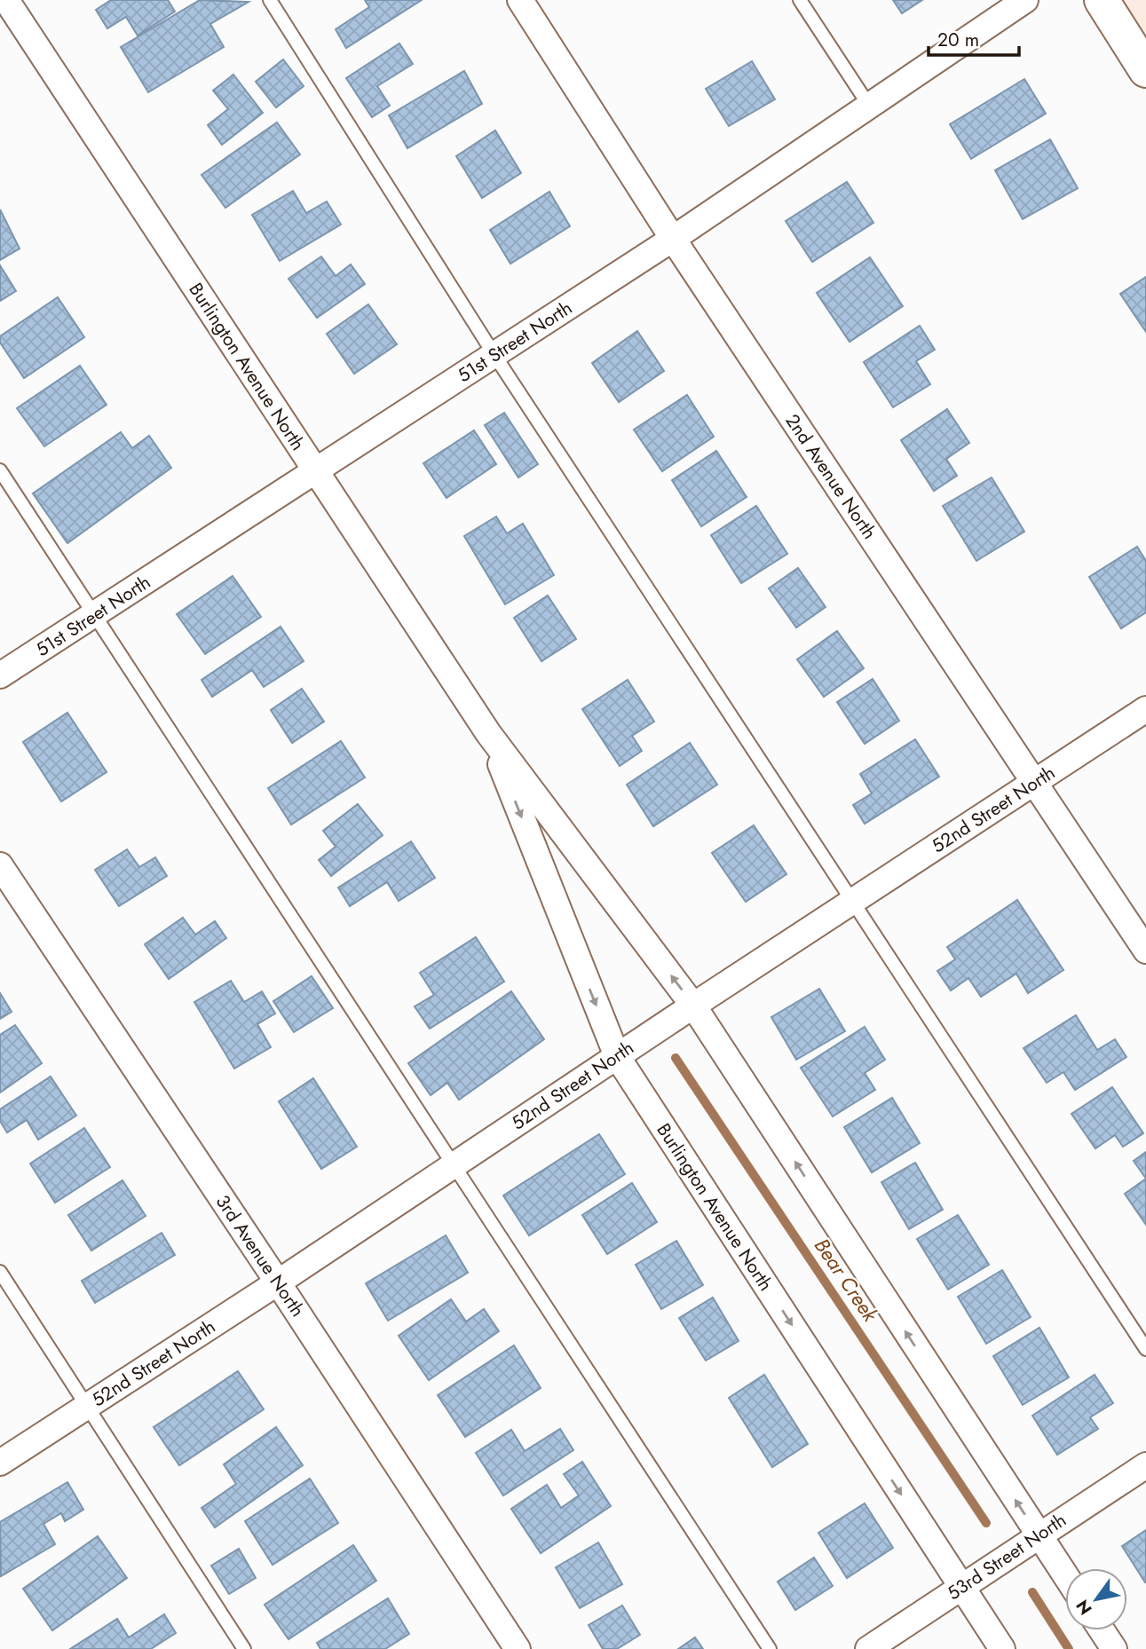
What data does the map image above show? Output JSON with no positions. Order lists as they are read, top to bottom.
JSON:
{
  "streets": {
    "street": [
      "51st Street North",
      "Burlington Avenue North",
      "2nd Avenue North",
      "52nd Street North",
      "3rd Avenue North",
      "53rd Street North"
    ]
  },
  "crossings": [
    ["51st Street North", "Burlington Avenue North"],
    ["51st Street North", "2nd Avenue North"],
    ["Burlington Avenue North", "52nd Street North"],
    ["Burlington Avenue North", "53rd Street North"],
    ["2nd Avenue North", "52nd Street North"],
    ["52nd Street North", "3rd Avenue North"]
  ],
  "water": ["Bear Creek"],
  "scale_bar": "20 m",
  "north": "bottom left"
}
